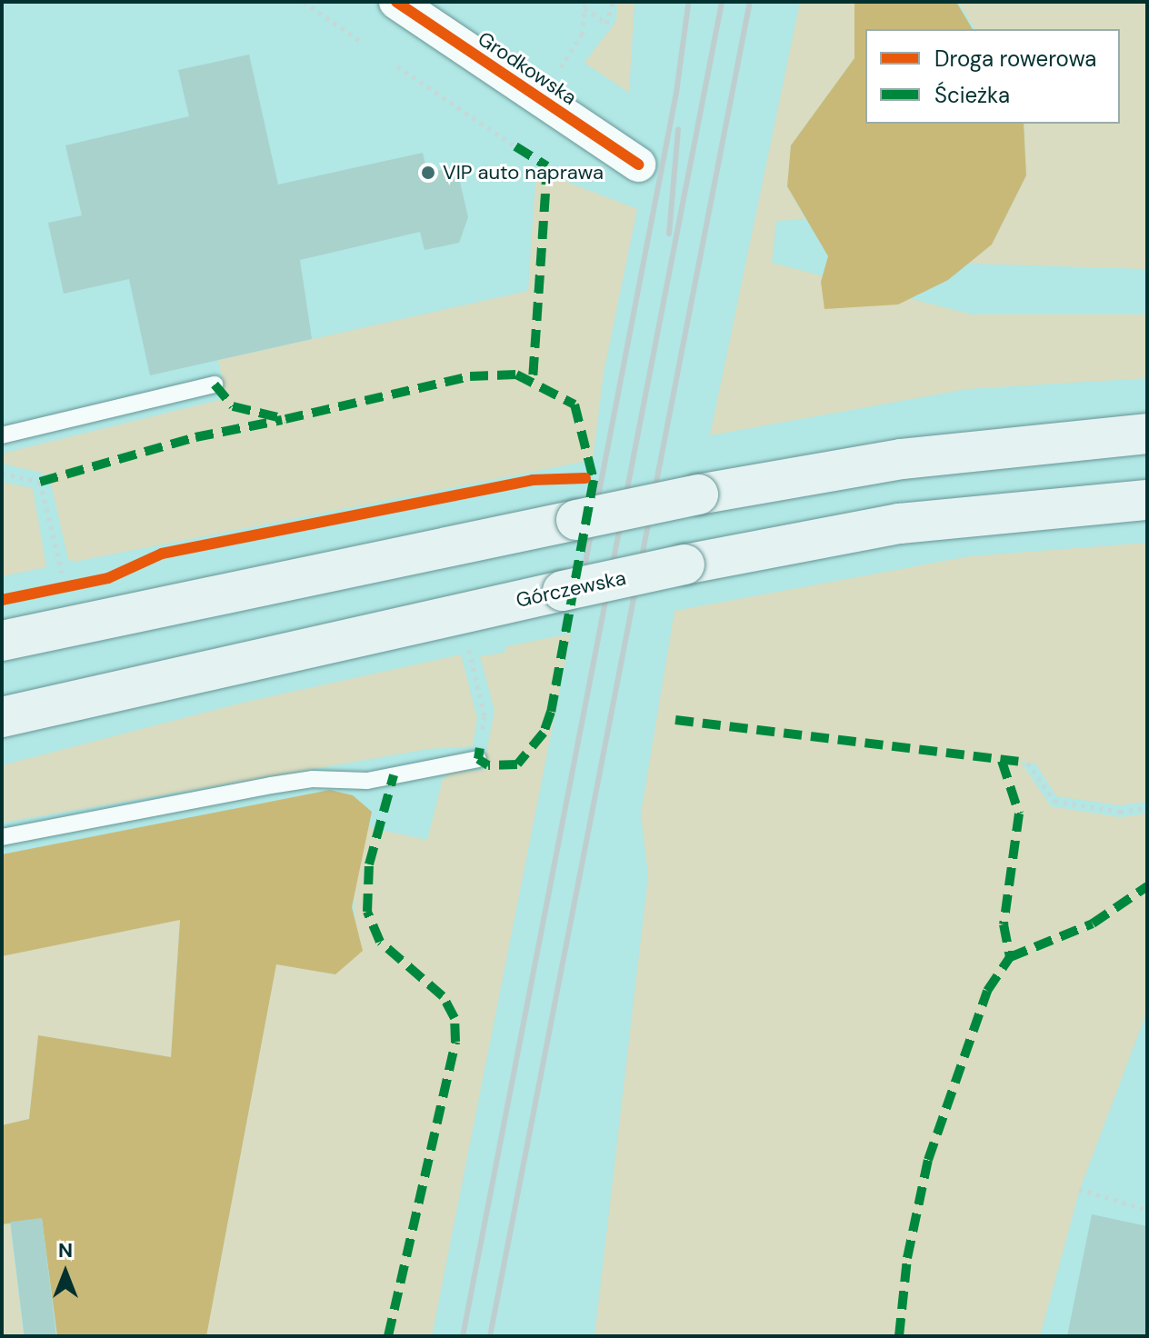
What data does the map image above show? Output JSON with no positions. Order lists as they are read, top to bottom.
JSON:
{
  "streets": {
    "main road": ["Górczewska"],
    "street": ["Grodkowska"]
  },
  "places": ["VIP auto naprawa"],
  "legend": ["Droga rowerowa", "Ścieżka"],
  "north": "top"
}
